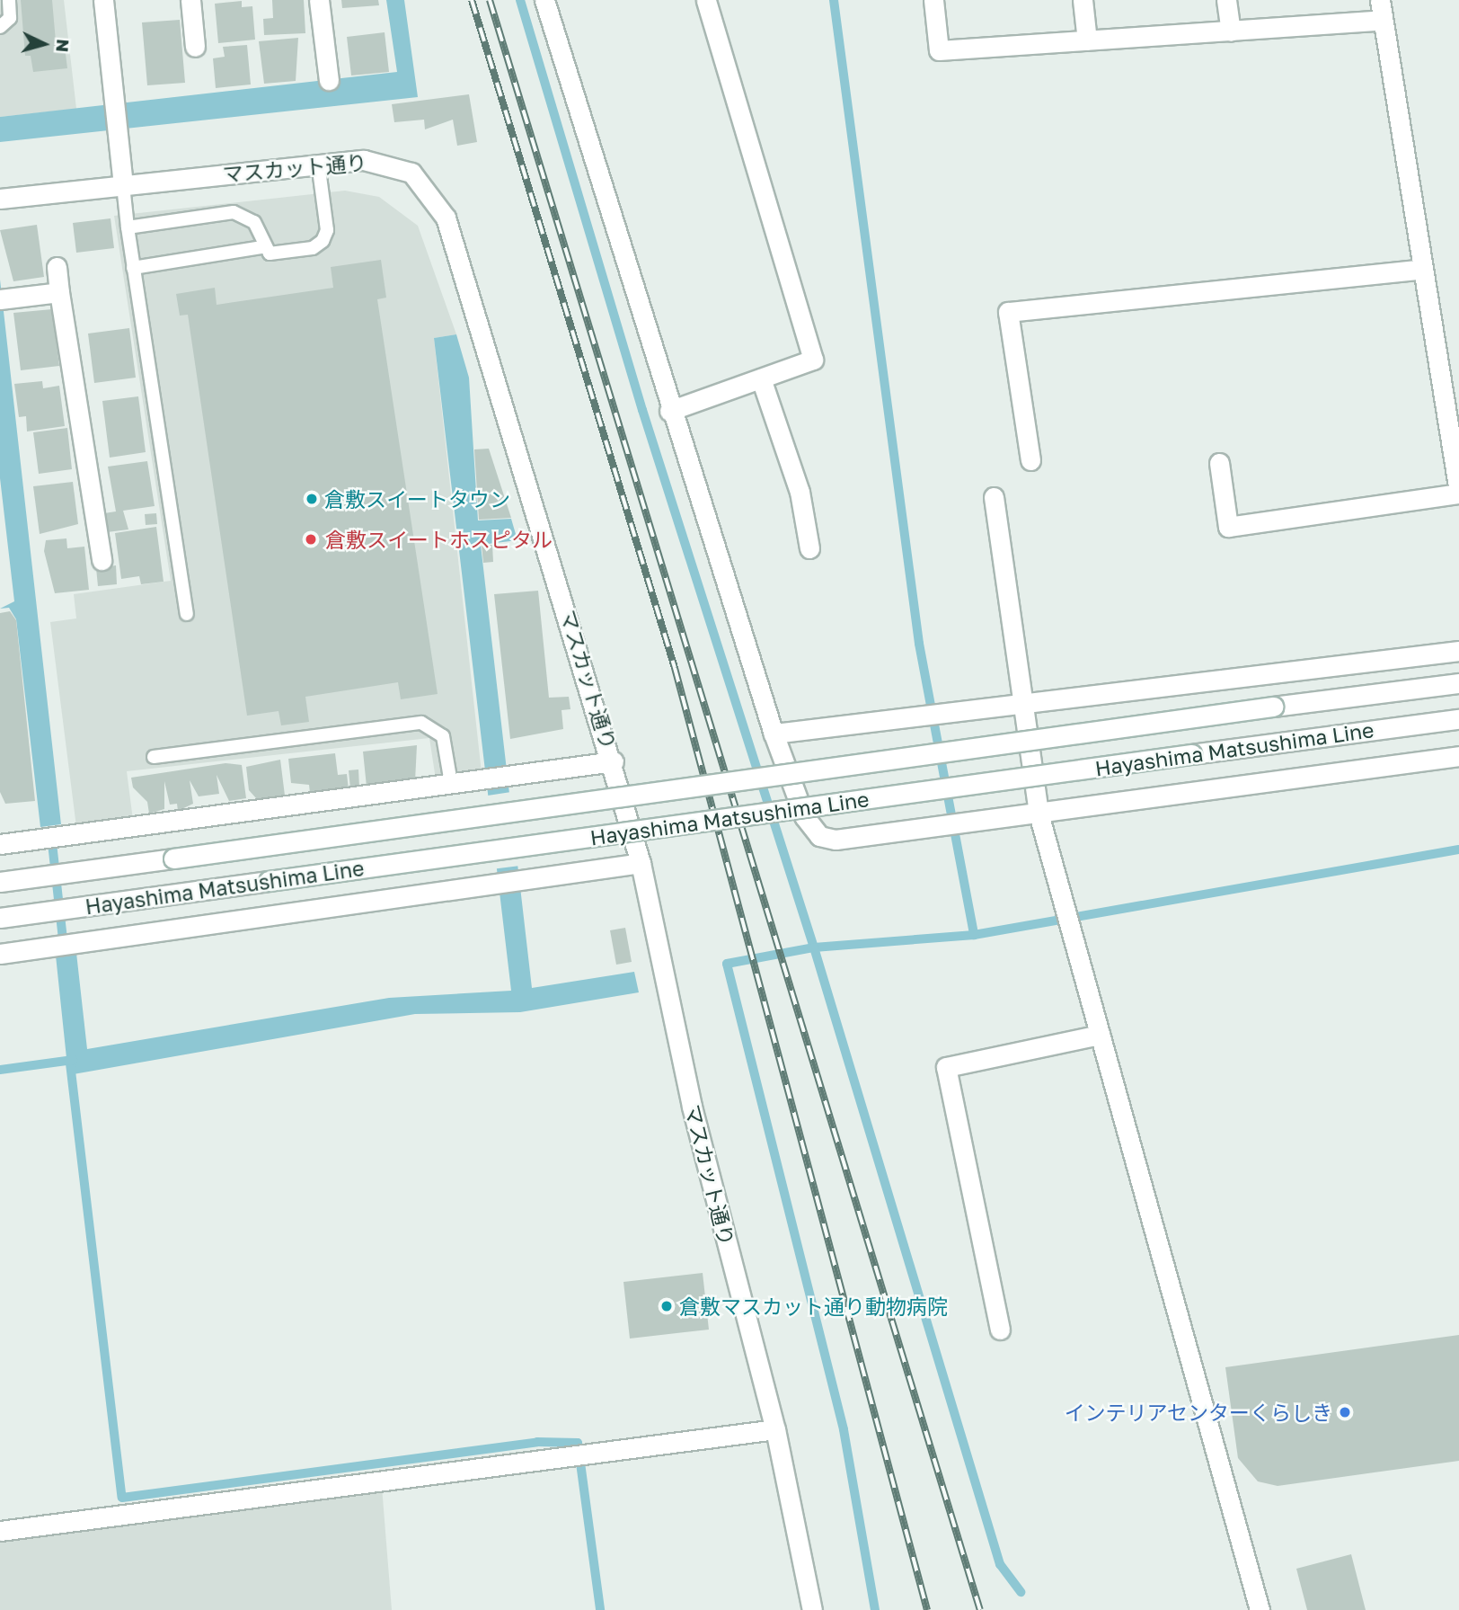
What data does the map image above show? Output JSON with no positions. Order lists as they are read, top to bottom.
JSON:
{
  "streets": {
    "street": ["マスカット通り", "Hayashima Matsushima Line"]
  },
  "places": [
    "倉敷スイートタウン",
    "倉敷スイートホスピタル",
    "倉敷マスカット通り動物病院",
    "インテリアセンターくらしき"
  ],
  "north": "right"
}
